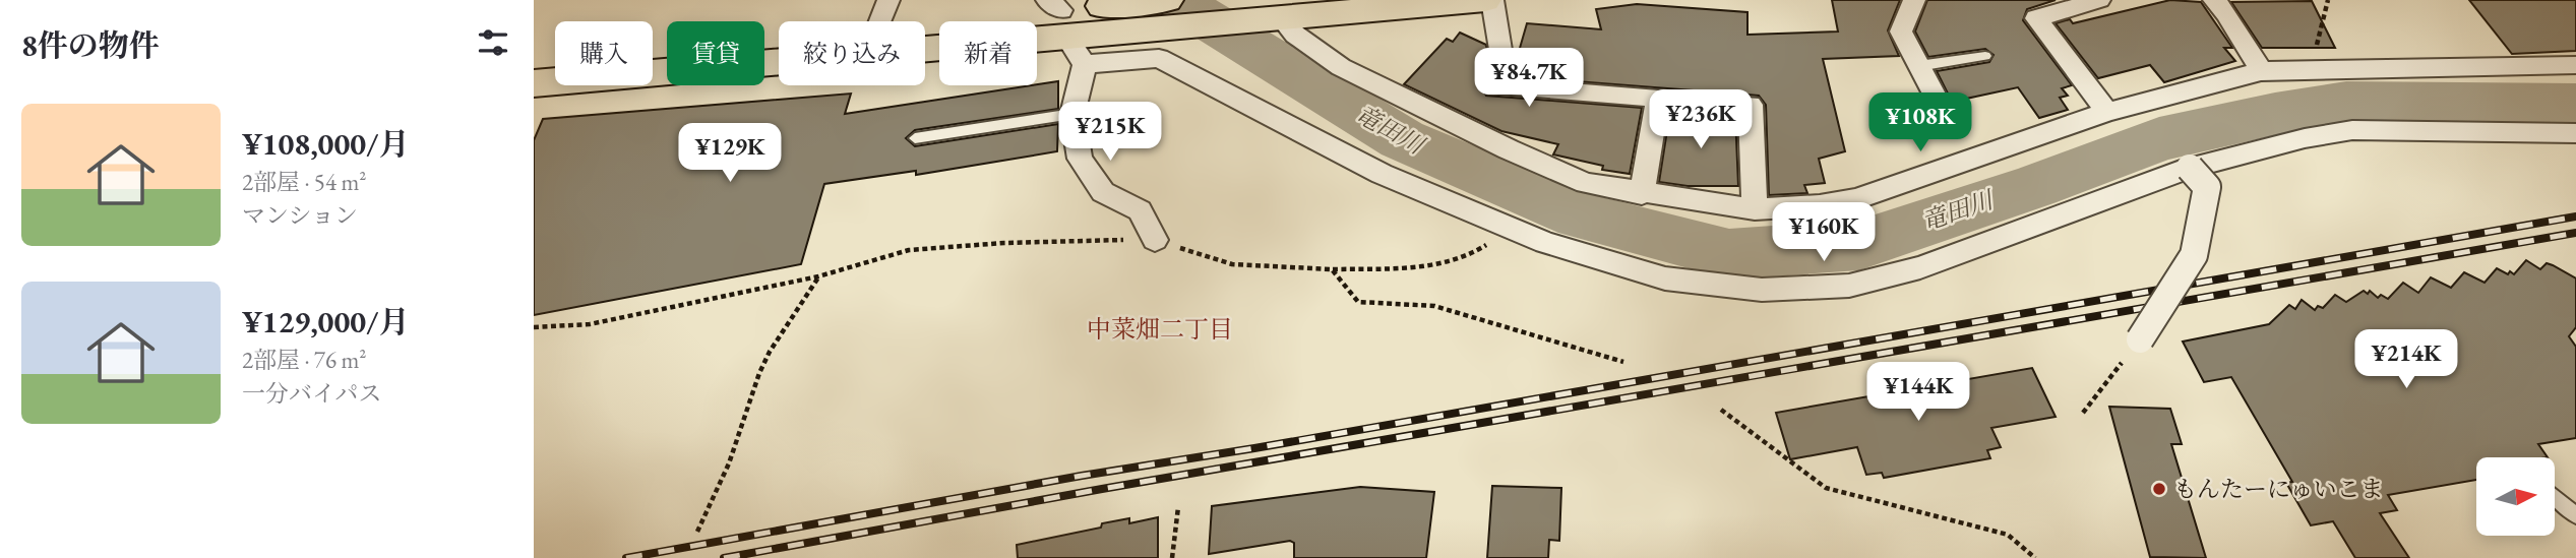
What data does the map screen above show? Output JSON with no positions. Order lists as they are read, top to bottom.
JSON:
{
  "districts": ["中菜畑二丁目"],
  "water": ["竜田川"],
  "places": ["もんたーにゅいこま"],
  "north": "right",
  "page": {
    "heading": "8件の物件",
    "chip": [
      "購入",
      "賃貸",
      "絞り込み",
      "新着"
    ],
    "price": [
      "¥84.7K",
      "¥236K",
      "¥108K",
      "¥215K",
      "¥129K",
      "¥160K",
      "¥214K",
      "¥144K"
    ],
    "list": [
      {
        "name": "¥108,000/月",
        "note": "2部屋 · 54 m² · マンション"
      },
      {
        "name": "¥129,000/月",
        "note": "2部屋 · 76 m² · 一分バイパス"
      }
    ]
  }
}
